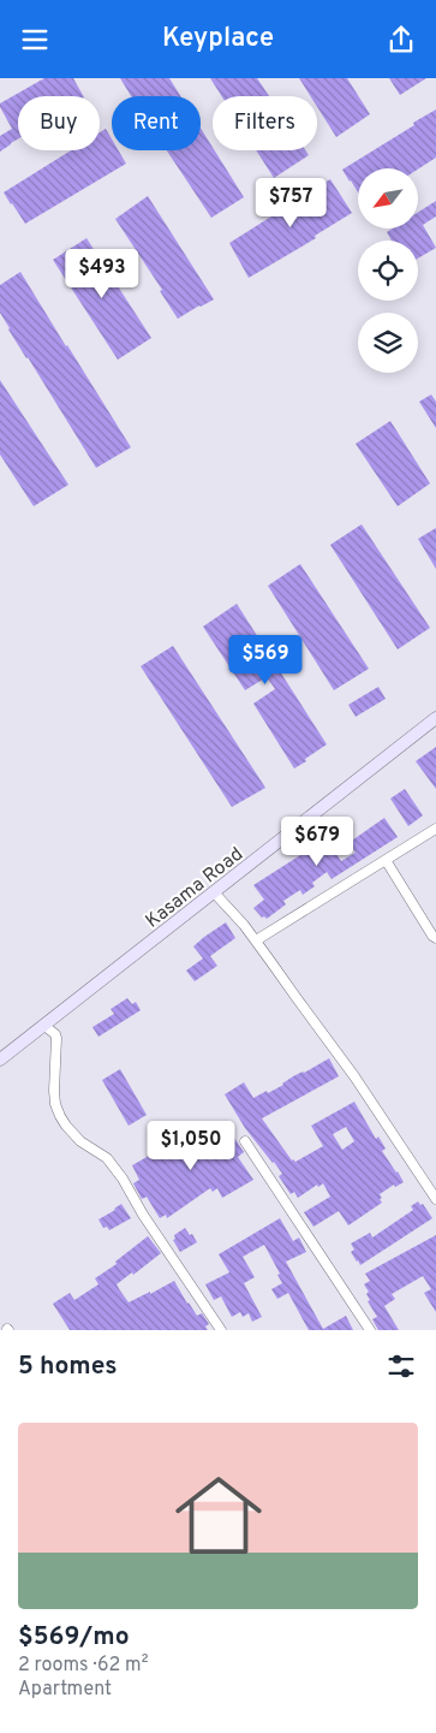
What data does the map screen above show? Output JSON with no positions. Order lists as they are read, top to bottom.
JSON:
{
  "streets": {
    "street": ["Kasama Road"]
  },
  "north": "bottom left",
  "page": {
    "header": "Keyplace",
    "chip": ["Buy", "Rent", "Filters"],
    "price": [
      "$757",
      "$493",
      "$569",
      "$679",
      "$1,050"
    ],
    "heading": "5 homes",
    "list": [
      {
        "name": "$569/mo",
        "note": "2 rooms · 62 m² · Apartment"
      }
    ]
  }
}
